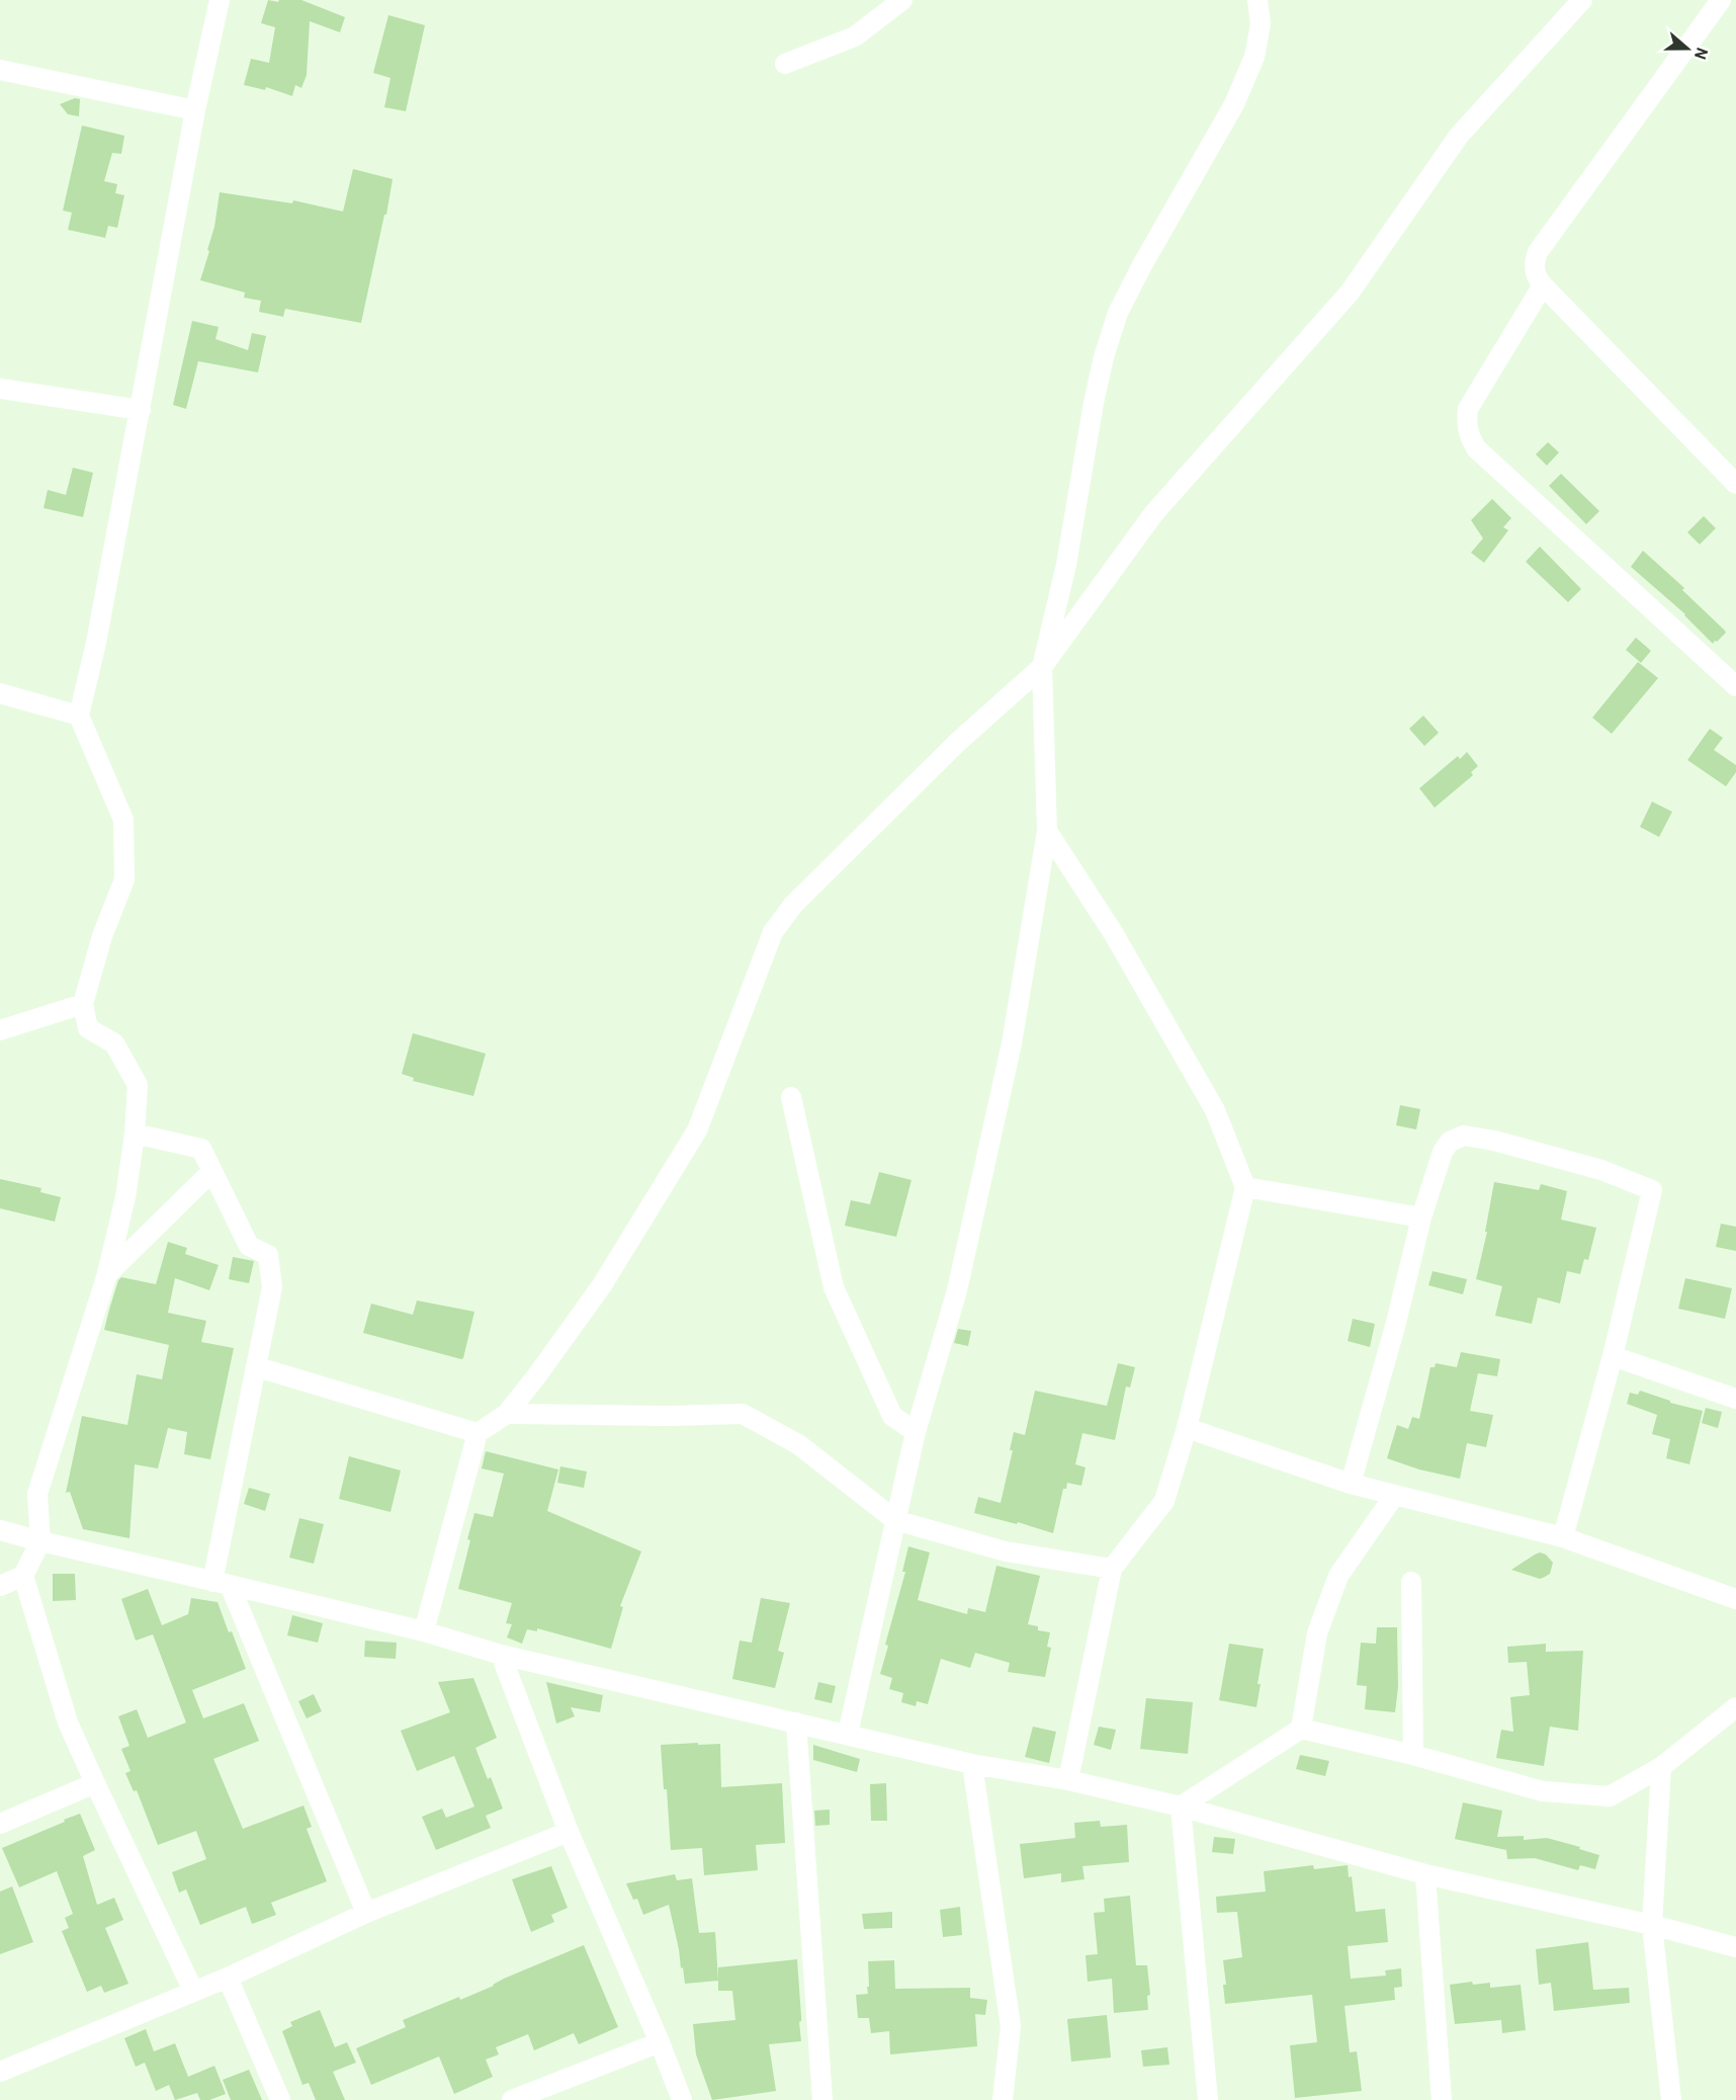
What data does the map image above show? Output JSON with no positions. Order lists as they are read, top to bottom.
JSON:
{
  "north": "right"
}
